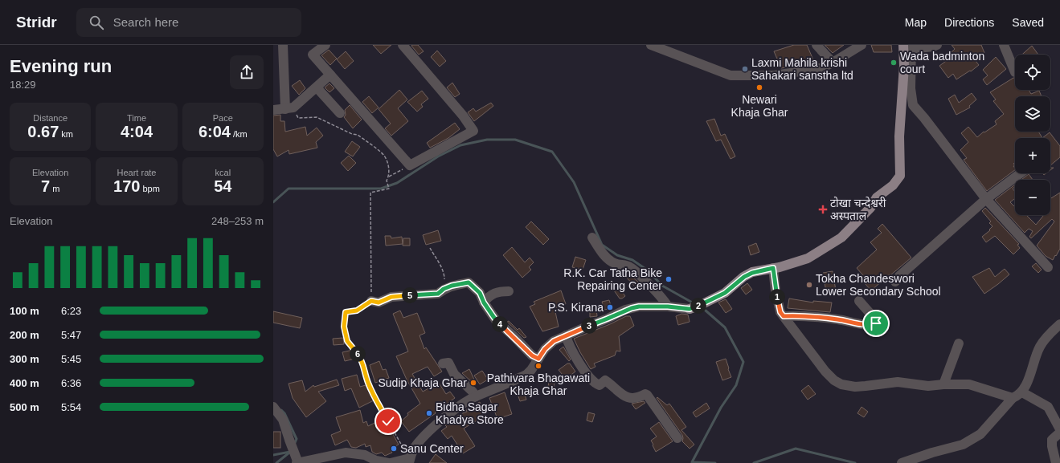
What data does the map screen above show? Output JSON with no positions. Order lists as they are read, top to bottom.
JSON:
{
  "places": {
    "other": [
      "Wada badminton court",
      "Laxmi Mahila krishi Sahakari sanstha ltd",
      "Newari Khaja Ghar",
      "R.K. Car Tatha Bike Repairing Center",
      "Tokha Chandeswori Lower Secondary School",
      "P.S. Kirana",
      "Pathivara Bhagawati Khaja Ghar",
      "Sudip Khaja Ghar",
      "Bidha Sagar Khadya Store",
      "Sanu Center"
    ],
    "health": ["टोखा चन्देश्वरी अस्पताल"]
  },
  "page": {
    "header": "Stridr",
    "search": "Search here",
    "nav": ["Map", "Directions", "Saved"],
    "heading": ["Evening run", "18:29"],
    "map_buttons": ["+", "−"],
    "stats": [
      ["Distance", "0.67 km"],
      ["Time", "4:04"],
      ["Pace", "6:04 /km"],
      ["Elevation", "7 m"],
      ["Heart rate", "170 bpm"],
      ["kcal", "54"]
    ],
    "chart": ["Elevation", "248–253 m"],
    "pins": [
      "5",
      "1",
      "2",
      "4",
      "3",
      "6"
    ],
    "list": [
      {
        "name": "100 m",
        "note": "6:23"
      },
      {
        "name": "200 m",
        "note": "5:47"
      },
      {
        "name": "300 m",
        "note": "5:45"
      },
      {
        "name": "400 m",
        "note": "6:36"
      },
      {
        "name": "500 m",
        "note": "5:54"
      }
    ]
  }
}
